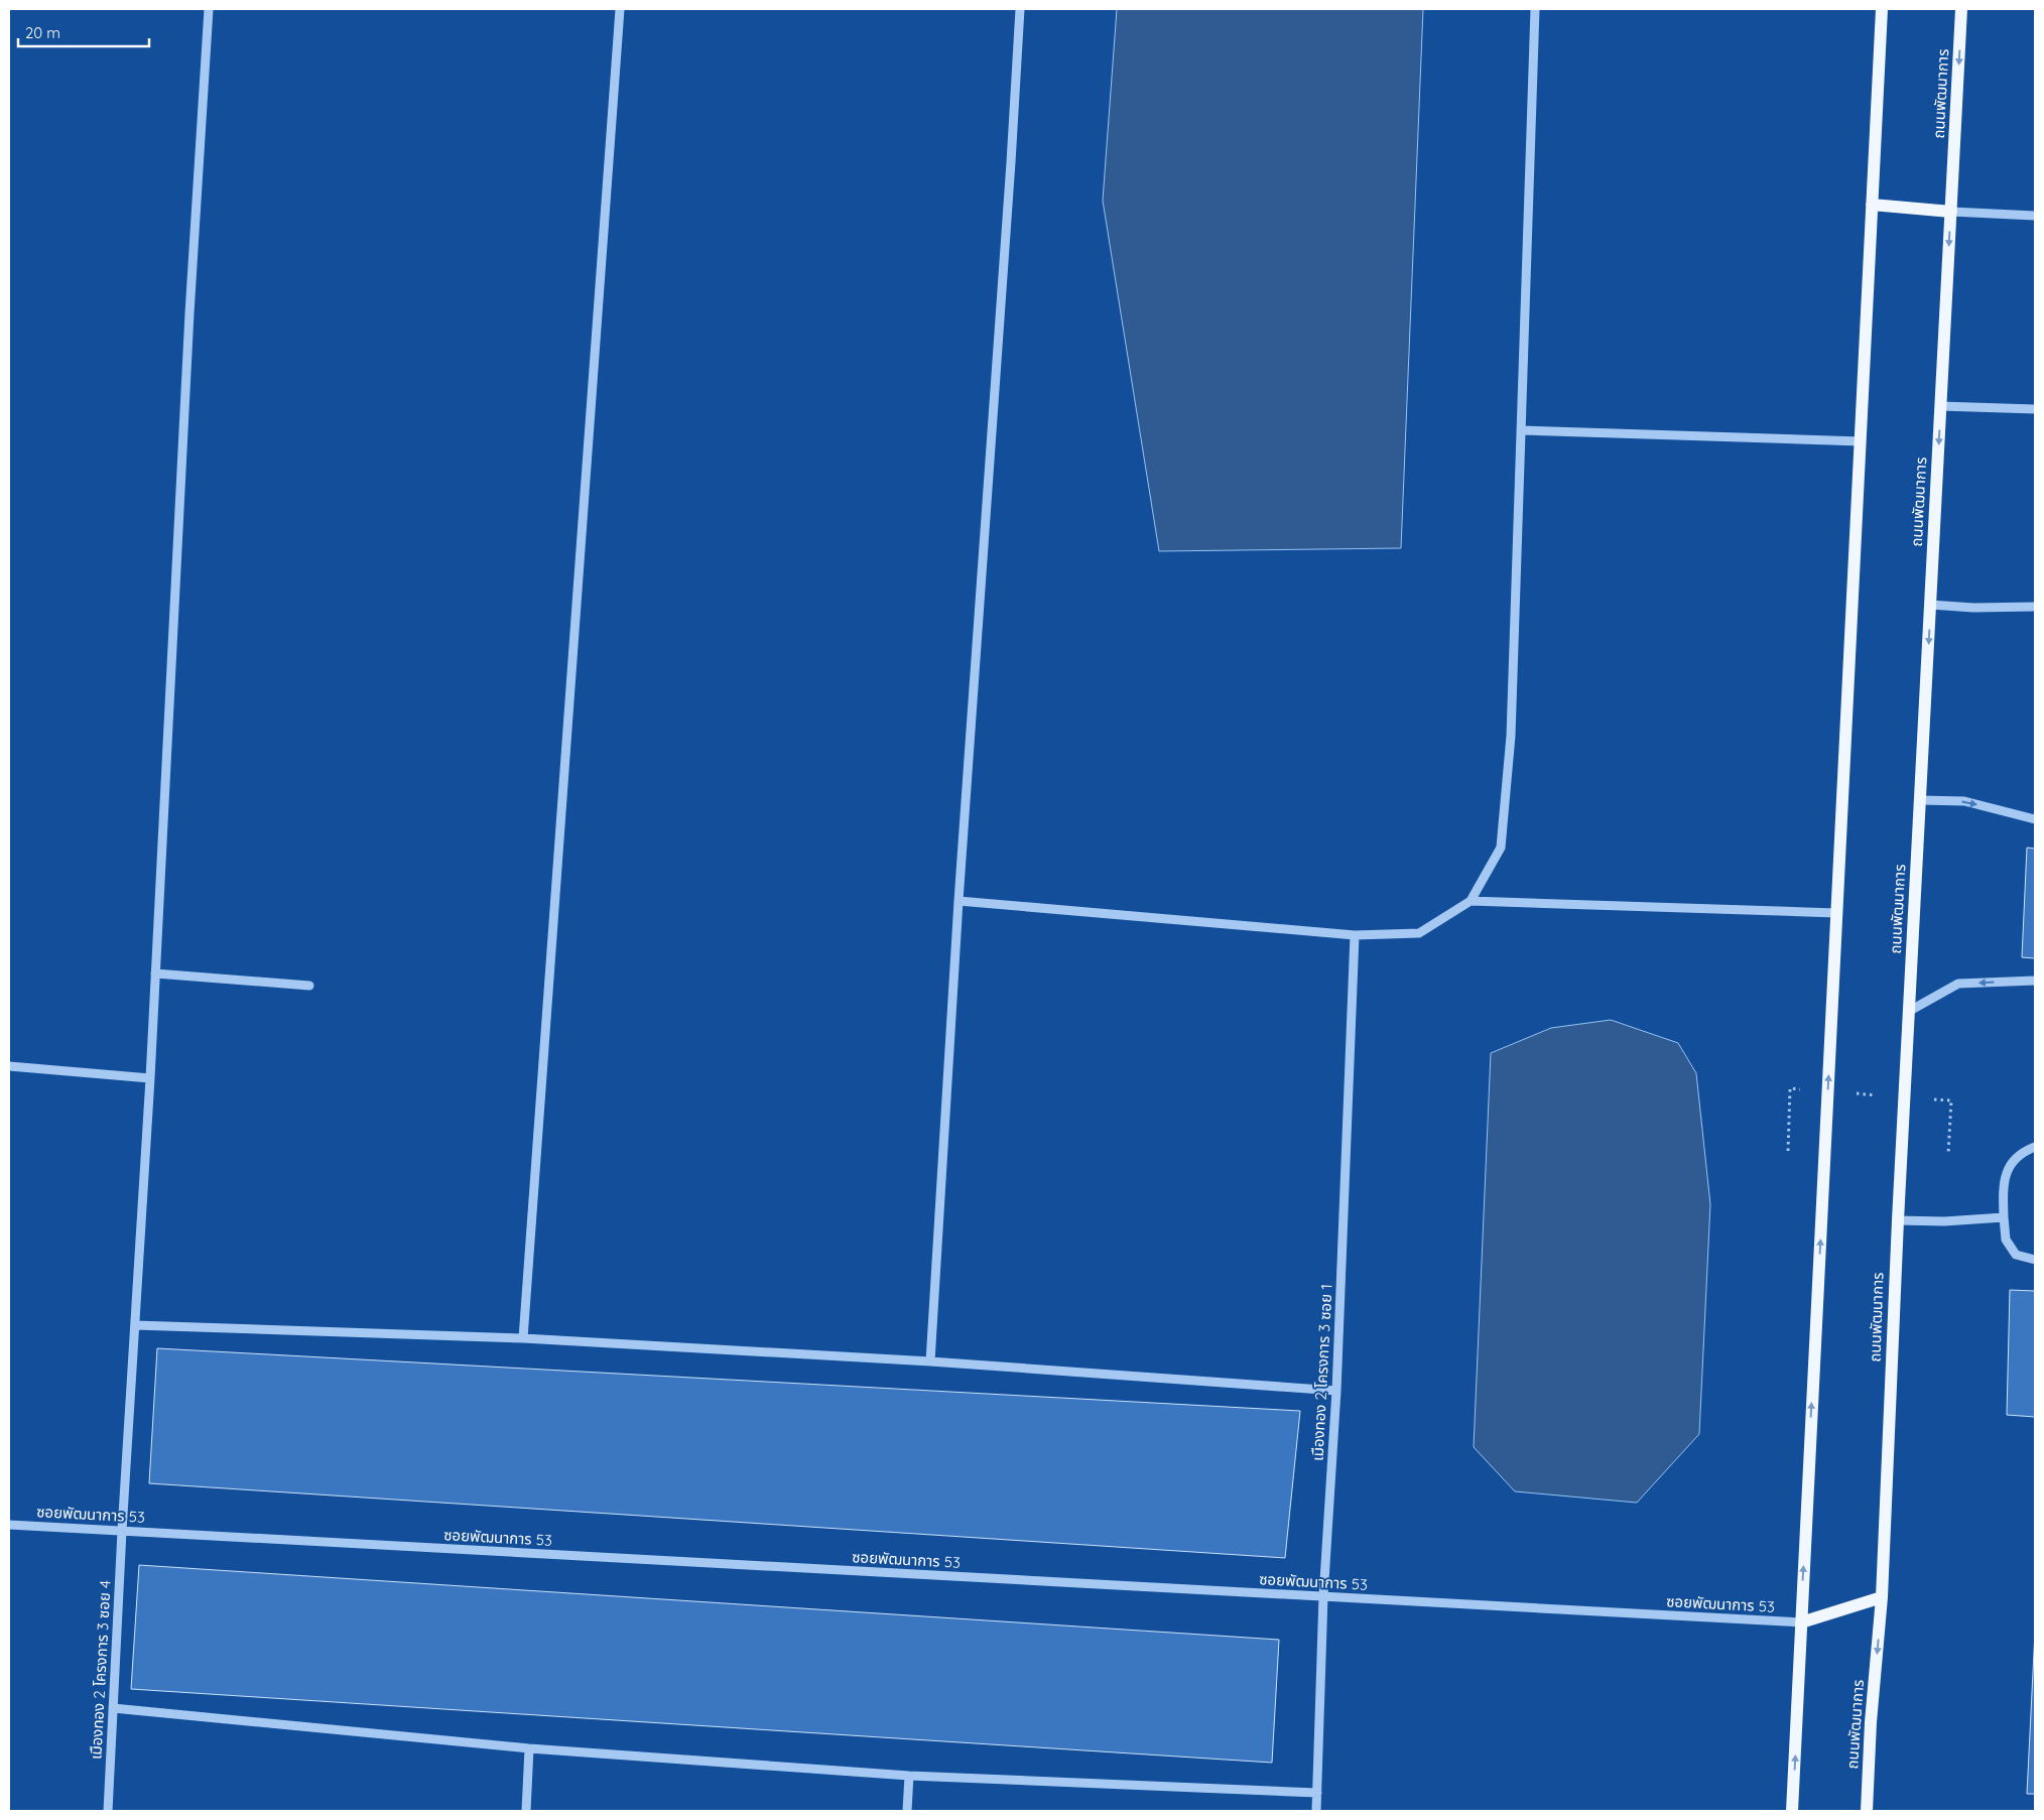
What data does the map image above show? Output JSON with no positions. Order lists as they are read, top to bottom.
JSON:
{
  "streets": {
    "main road": ["ถนนพัฒนาการ"],
    "street": ["เมืองทอง 2 โครงการ 3 ซอย 1", "ซอยพัฒนาการ 53", "เมืองทอง 2 โครงการ 3 ซอย 4"]
  },
  "crossings": [
    ["เมืองทอง 2 โครงการ 3 ซอย 1", "ซอยพัฒนาการ 53"],
    ["ซอยพัฒนาการ 53", "เมืองทอง 2 โครงการ 3 ซอย 4"]
  ],
  "scale_bar": "20 m"
}
